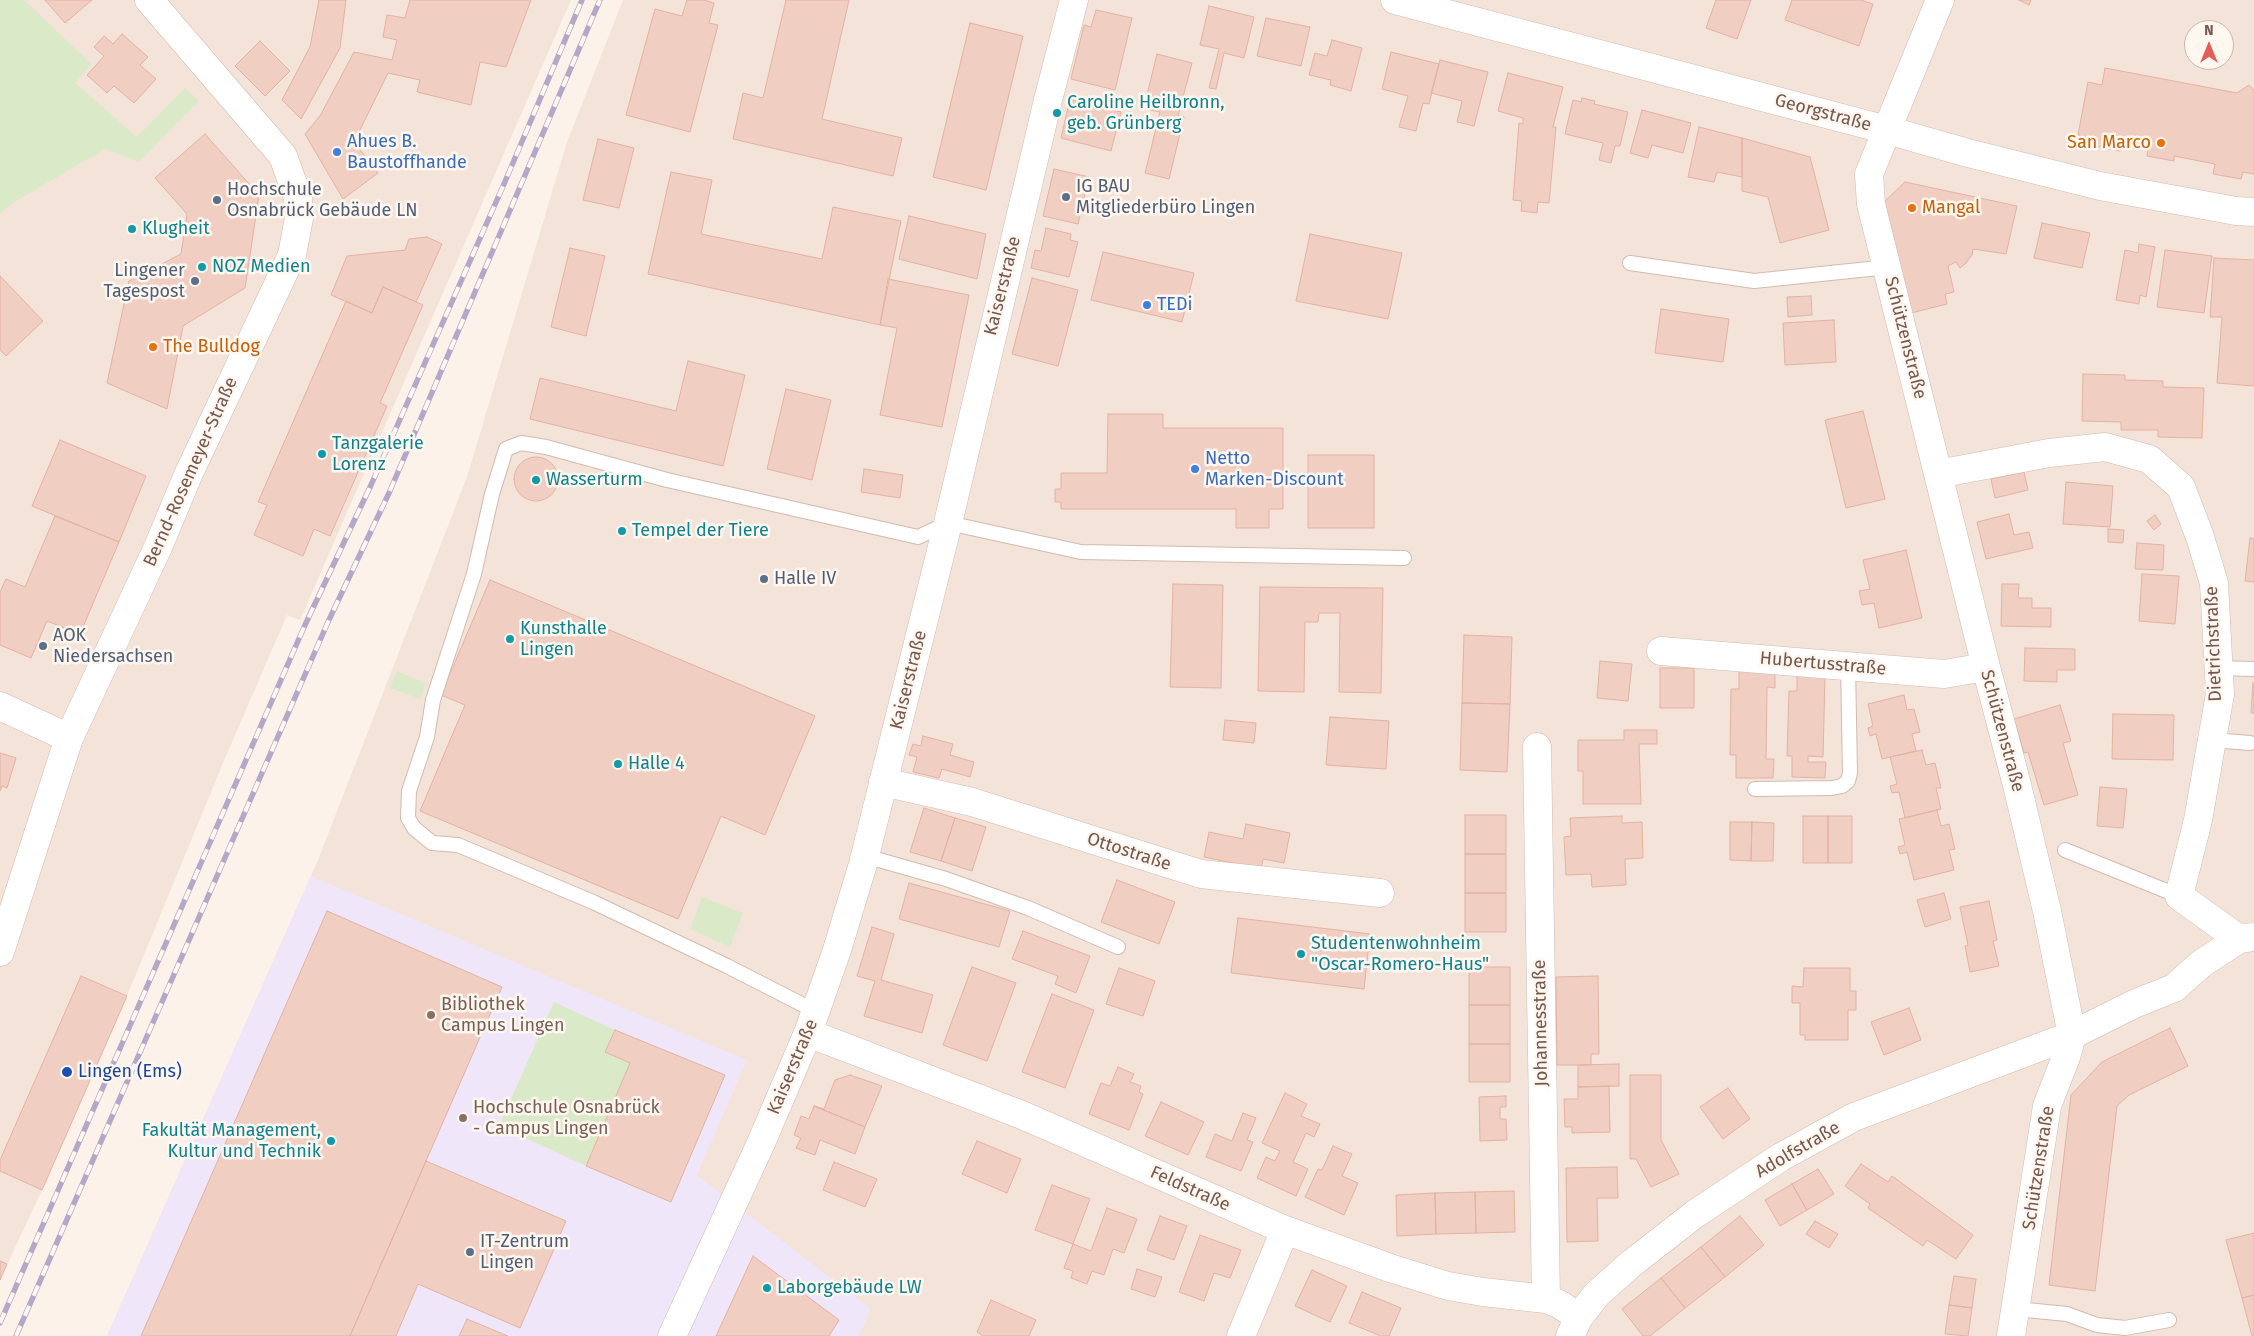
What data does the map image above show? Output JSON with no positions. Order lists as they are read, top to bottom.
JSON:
{
  "streets": {
    "street": [
      "Georgstraße",
      "Kaiserstraße",
      "Schützenstraße",
      "Bernd-Rosemeyer-Straße",
      "Dietrichstraße",
      "Hubertusstraße",
      "Ottostraße",
      "Johannesstraße",
      "Adolfstraße",
      "Feldstraße"
    ]
  },
  "crossings": [
    ["Georgstraße", "Schützenstraße"],
    ["Kaiserstraße", "Ottostraße"],
    ["Kaiserstraße", "Feldstraße"],
    ["Schützenstraße", "Dietrichstraße"],
    ["Schützenstraße", "Hubertusstraße"],
    ["Schützenstraße", "Adolfstraße"],
    ["Johannesstraße", "Feldstraße"],
    ["Adolfstraße", "Feldstraße"]
  ],
  "places": [
    "Caroline Heilbronn, geb. Grünberg",
    "San Marco",
    "Ahues B. Baustoffhande",
    "IG BAU Mitgliederbüro Lingen",
    "Hochschule Osnabrück Gebäude LN",
    "Mangal",
    "Klugheit",
    "NOZ Medien",
    "Lingener Tagespost",
    "TEDi",
    "The Bulldog",
    "Tanzgalerie Lorenz",
    "Netto Marken-Discount",
    "Wasserturm",
    "Tempel der Tiere",
    "Halle IV",
    "Kunsthalle Lingen",
    "AOK Niedersachsen",
    "Halle 4",
    "Studentenwohnheim \"Oscar-Romero-Haus\"",
    "Bibliothek Campus Lingen",
    "Lingen (Ems)",
    "Hochschule Osnabrück - Campus Lingen",
    "Fakultät Management, Kultur und Technik",
    "IT-Zentrum Lingen",
    "Laborgebäude LW"
  ],
  "north": "top"
}
